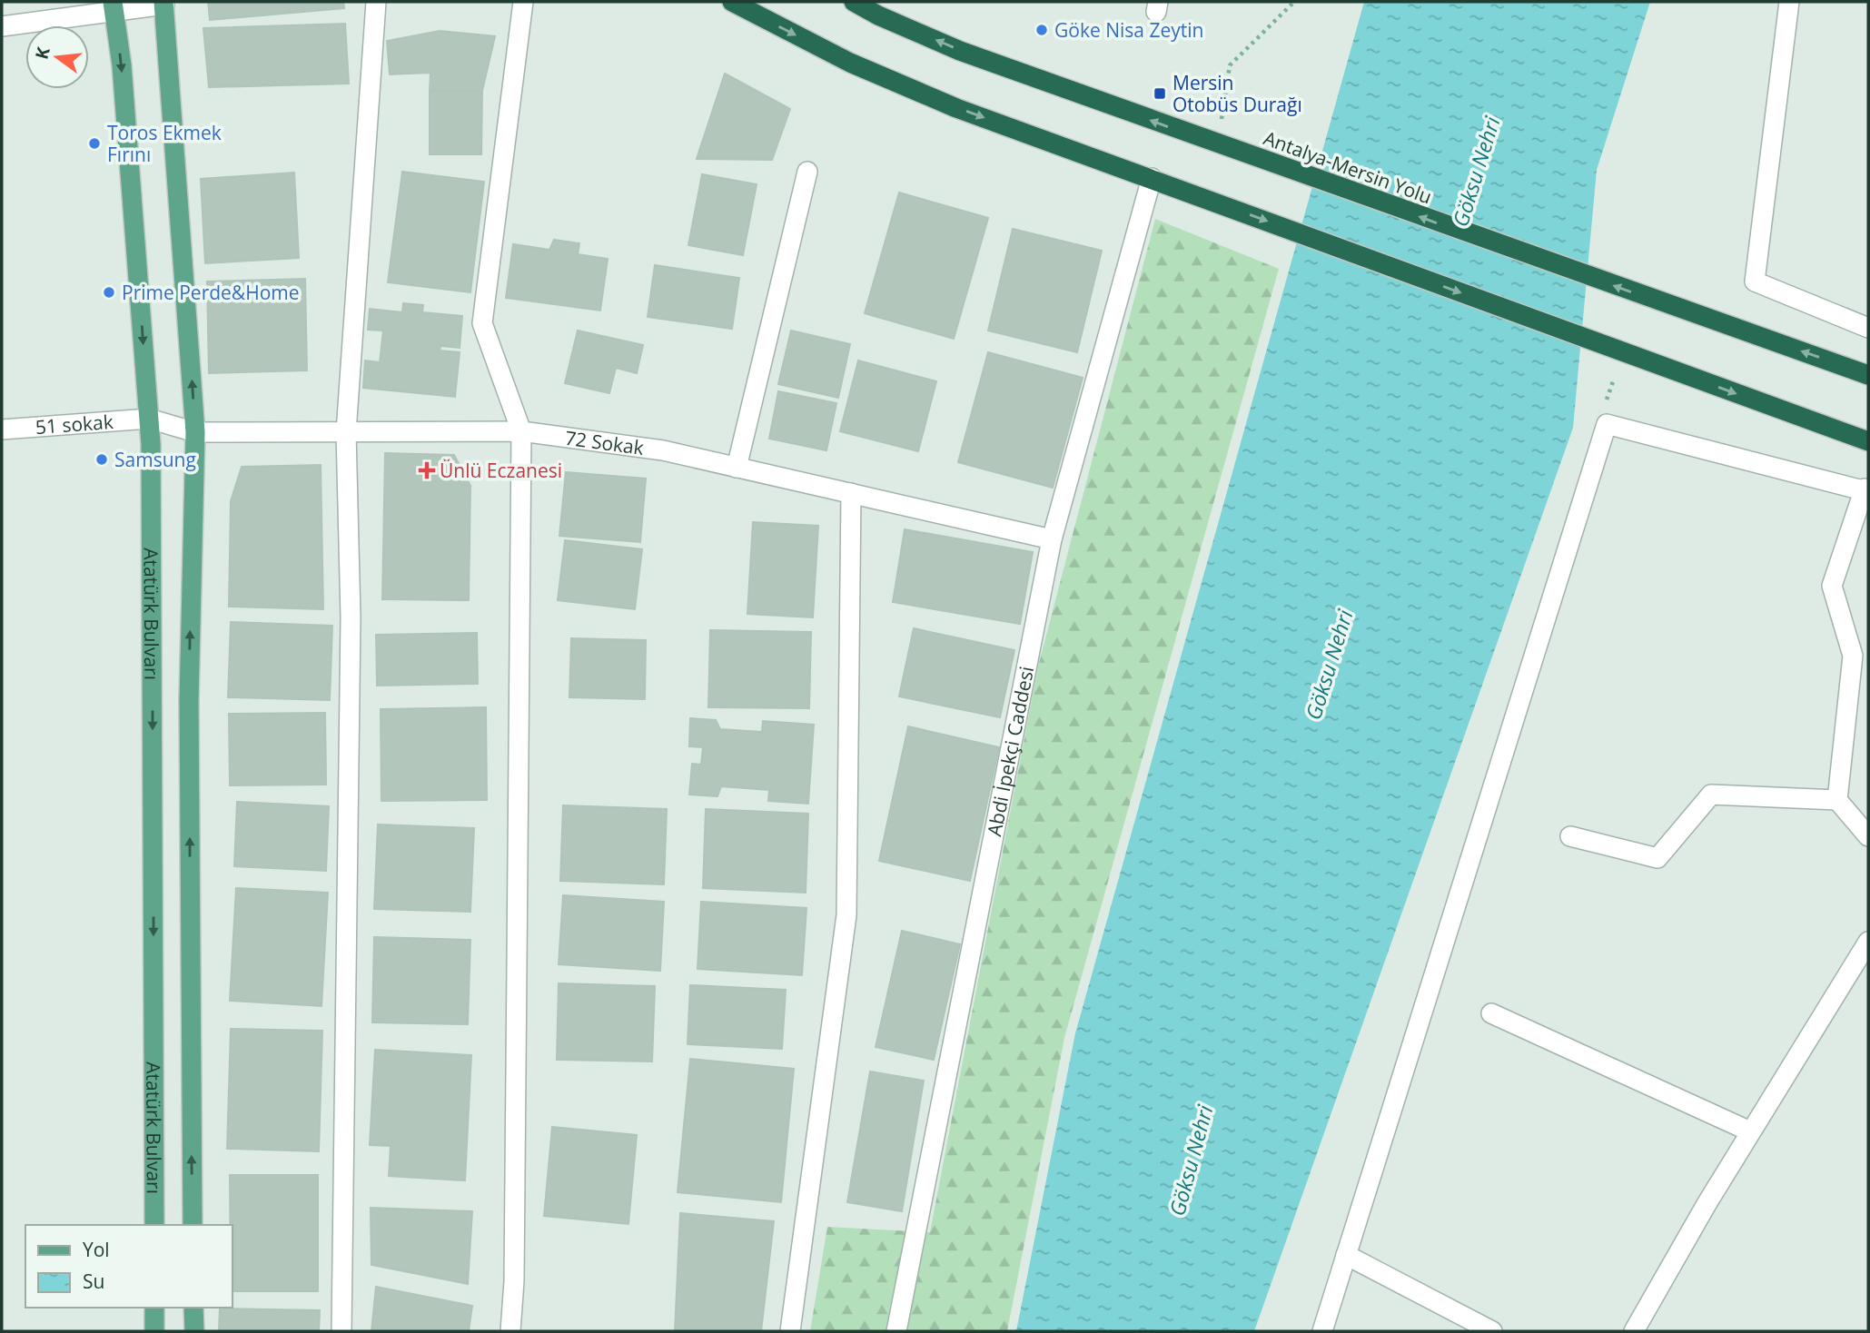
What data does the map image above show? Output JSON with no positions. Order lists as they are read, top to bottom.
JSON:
{
  "streets": {
    "highway": ["Antalya-Mersin Yolu"],
    "main road": ["Atatürk Bulvarı"],
    "street": ["51 sokak", "72 Sokak", "Abdi İpekçi Caddesi"]
  },
  "crossings": [
    ["51 sokak", "72 Sokak"],
    ["51 sokak", "Atatürk Bulvarı"],
    ["72 Sokak", "Atatürk Bulvarı"],
    ["72 Sokak", "Abdi İpekçi Caddesi"]
  ],
  "water": ["Göksu Nehri"],
  "places": {
    "other": [
      "Göke Nisa Zeytin",
      "Toros Ekmek Fırını",
      "Prime Perde&Home",
      "Samsung"
    ],
    "transit": ["Mersin Otobüs Durağı"],
    "health": ["Ünlü Eczanesi"]
  },
  "legend": ["Yol", "Su"],
  "north": "left"
}
